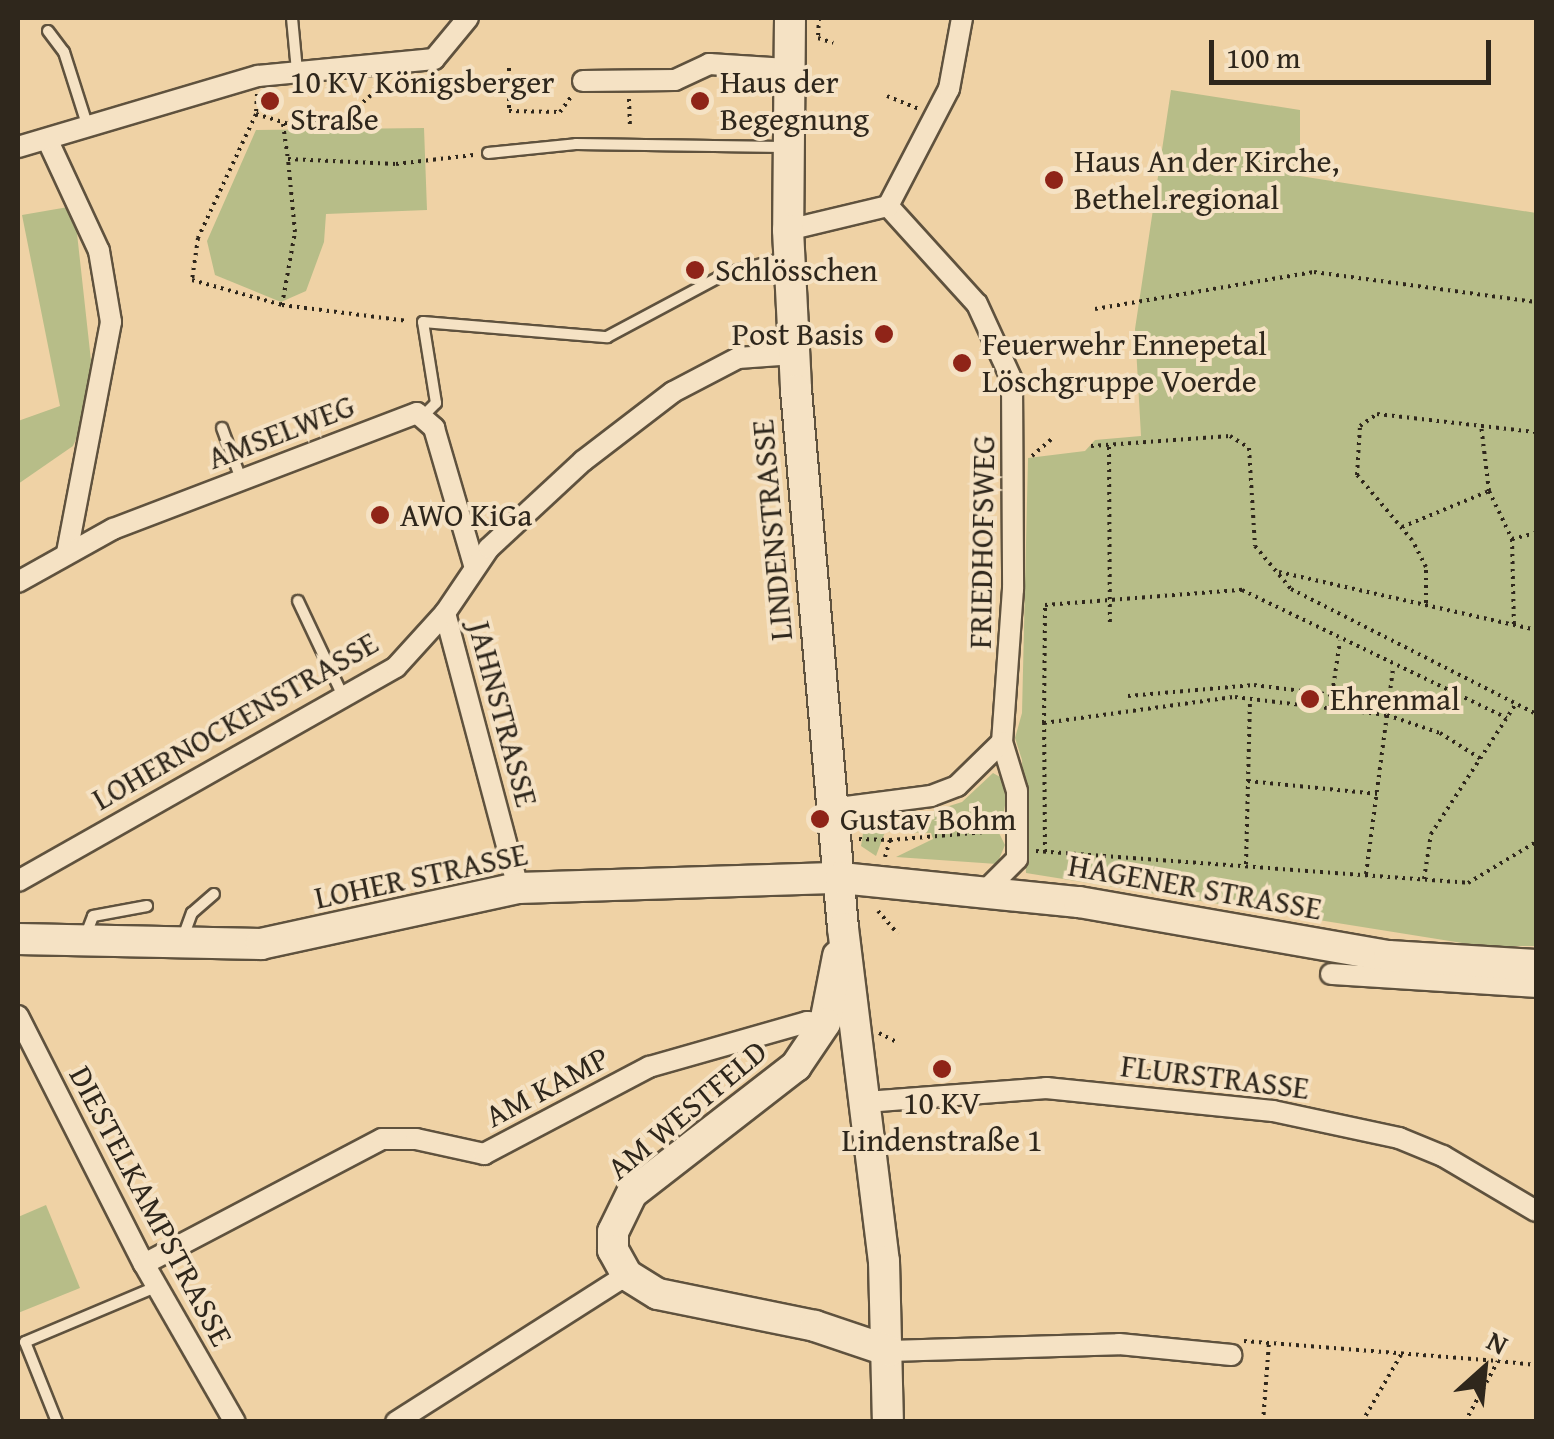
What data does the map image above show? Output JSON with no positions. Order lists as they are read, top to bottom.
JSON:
{
  "streets": {
    "main road": [
      "LINDENSTRASSE",
      "LOHER STRASSE",
      "HAGENER STRASSE",
      "AM WESTFELD"
    ],
    "street": [
      "AMSELWEG",
      "FRIEDHOFSWEG",
      "JAHNSTRASSE",
      "LOHERNOCKENSTRASSE",
      "FLURSTRASSE",
      "AM KAMP",
      "DIESTELKAMPSTRASSE"
    ]
  },
  "crossings": [
    ["LINDENSTRASSE", "LOHERNOCKENSTRASSE"],
    ["LINDENSTRASSE", "LOHER STRASSE"],
    ["LINDENSTRASSE", "HAGENER STRASSE"],
    ["LINDENSTRASSE", "FLURSTRASSE"],
    ["LINDENSTRASSE", "AM WESTFELD"],
    ["JAHNSTRASSE", "LOHERNOCKENSTRASSE"],
    ["JAHNSTRASSE", "LOHER STRASSE"],
    ["LOHER STRASSE", "HAGENER STRASSE"],
    ["AM KAMP", "AM WESTFELD"],
    ["AM KAMP", "DIESTELKAMPSTRASSE"]
  ],
  "places": [
    "10 KV Königsberger Straße",
    "Haus der Begegnung",
    "Haus An der Kirche, Bethel.regional",
    "Schlösschen",
    "Post Basis",
    "Feuerwehr Ennepetal Löschgruppe Voerde",
    "AWO KiGa",
    "Ehrenmal",
    "Gustav Bohm",
    "10 KV Lindenstraße 1"
  ],
  "scale_bar": "100 m",
  "north": "top right"
}
